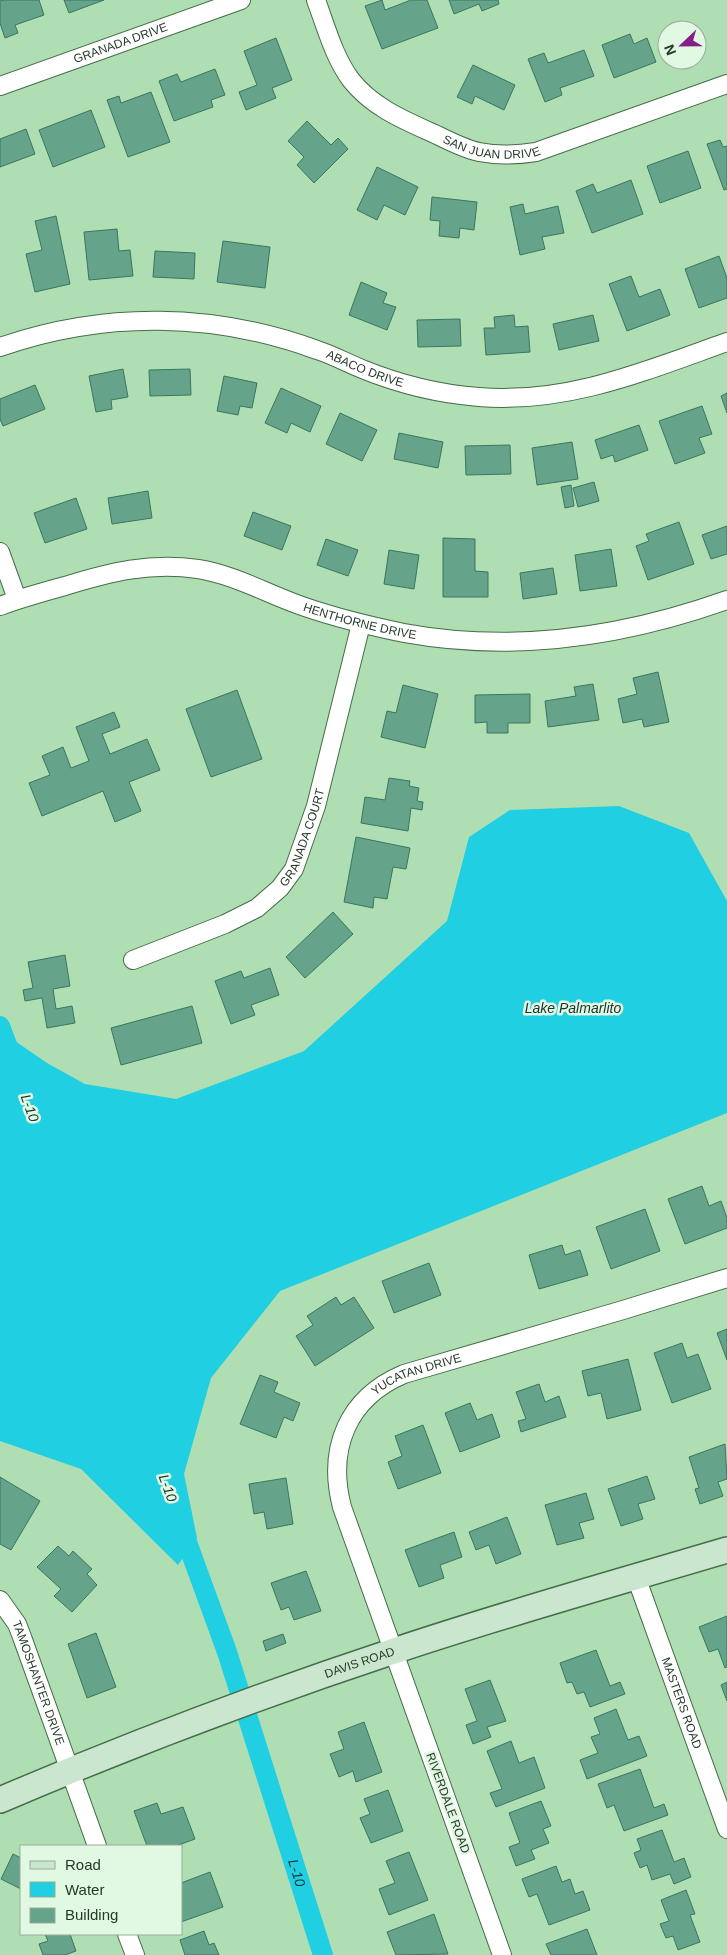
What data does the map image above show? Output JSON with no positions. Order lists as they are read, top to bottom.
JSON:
{
  "streets": {
    "street": [
      "GRANADA DRIVE",
      "SAN JUAN DRIVE",
      "ABACO DRIVE",
      "HENTHORNE DRIVE",
      "GRANADA COURT",
      "YUCATAN DRIVE",
      "DAVIS ROAD",
      "TAMOSHANTER DRIVE",
      "MASTERS ROAD",
      "RIVERDALE ROAD"
    ]
  },
  "crossings": [
    ["HENTHORNE DRIVE", "GRANADA COURT"],
    ["YUCATAN DRIVE", "DAVIS ROAD"],
    ["YUCATAN DRIVE", "RIVERDALE ROAD"],
    ["DAVIS ROAD", "TAMOSHANTER DRIVE"],
    ["DAVIS ROAD", "MASTERS ROAD"],
    ["DAVIS ROAD", "RIVERDALE ROAD"]
  ],
  "water": ["Lake Palmarlito", "L-10"],
  "legend": ["Road", "Water", "Building"],
  "north": "left"
}
